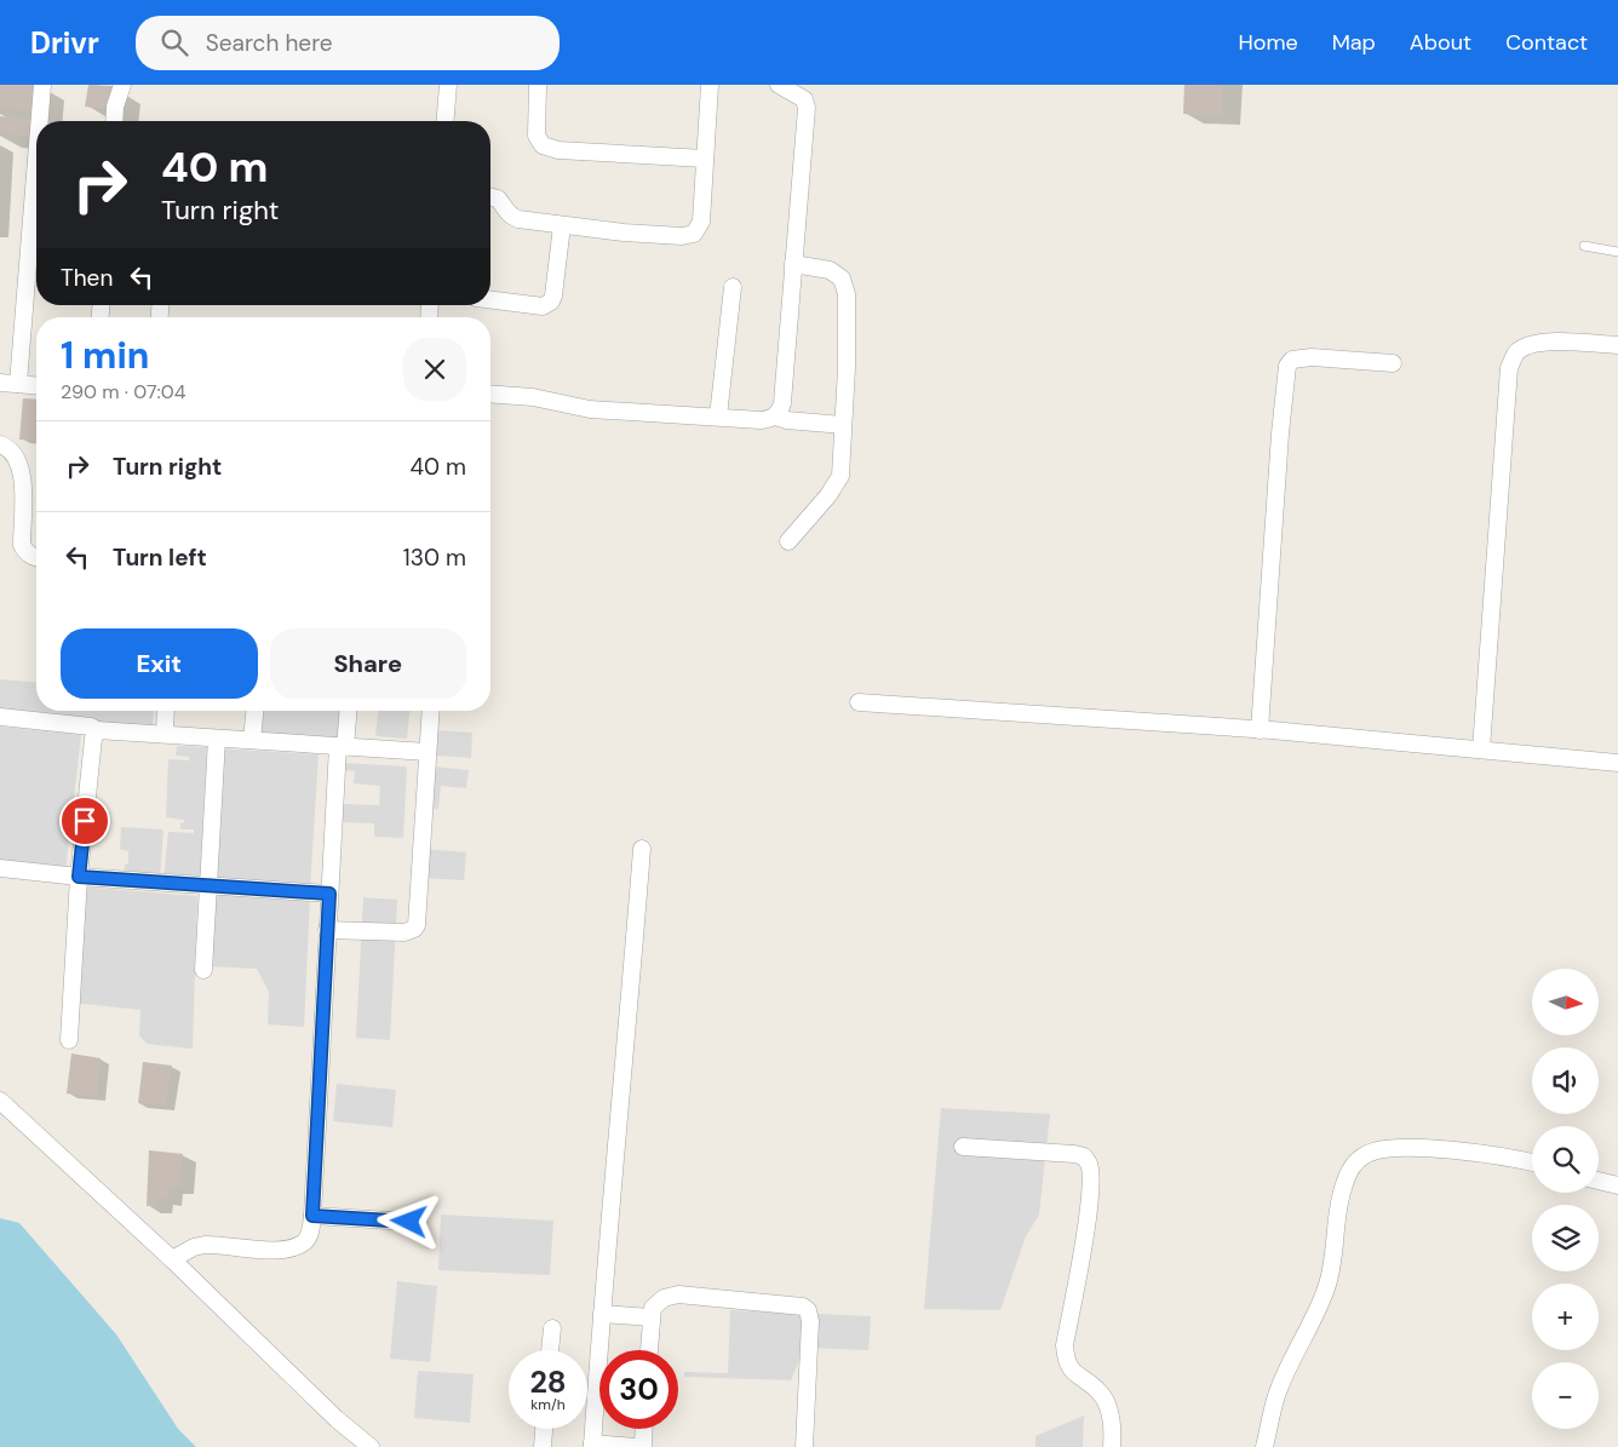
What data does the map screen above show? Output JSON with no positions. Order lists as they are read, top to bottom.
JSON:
{
  "north": "right",
  "page": {
    "header": "Drivr",
    "search": "Search here",
    "nav": [
      "Home",
      "Map",
      "About",
      "Contact"
    ],
    "turn": ["40 m", "Turn right"],
    "then": "Then",
    "heading": ["1 min", "290 m · 07:04"],
    "list": [
      {
        "name": "Turn right",
        "value": "40 m"
      },
      {
        "name": "Turn left",
        "value": "130 m"
      }
    ],
    "buttons": ["Exit", "Share"],
    "map_buttons": ["+", "−"],
    "speed": "28 km/h",
    "limit": "30"
  }
}
